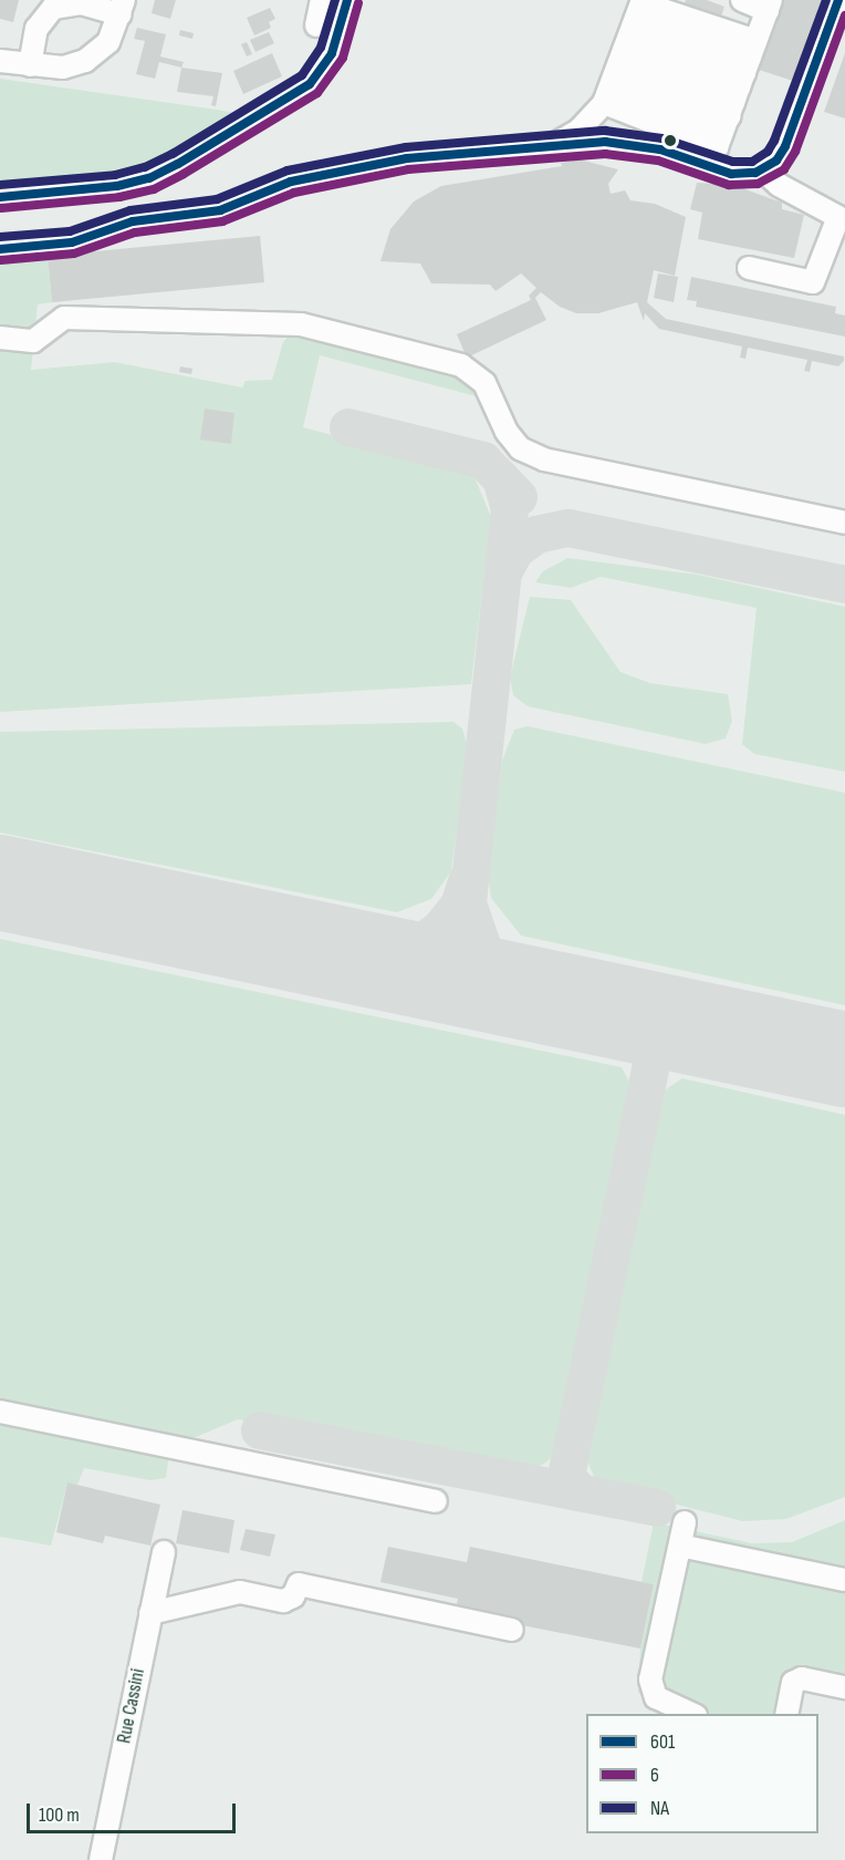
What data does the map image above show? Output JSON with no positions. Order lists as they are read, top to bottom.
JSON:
{
  "streets": {
    "street": ["Rue Cassini"]
  },
  "lines": ["transit line 601", "transit line NA", "transit line 6"],
  "legend": ["601", "6", "NA"],
  "scale_bar": "100 m"
}
